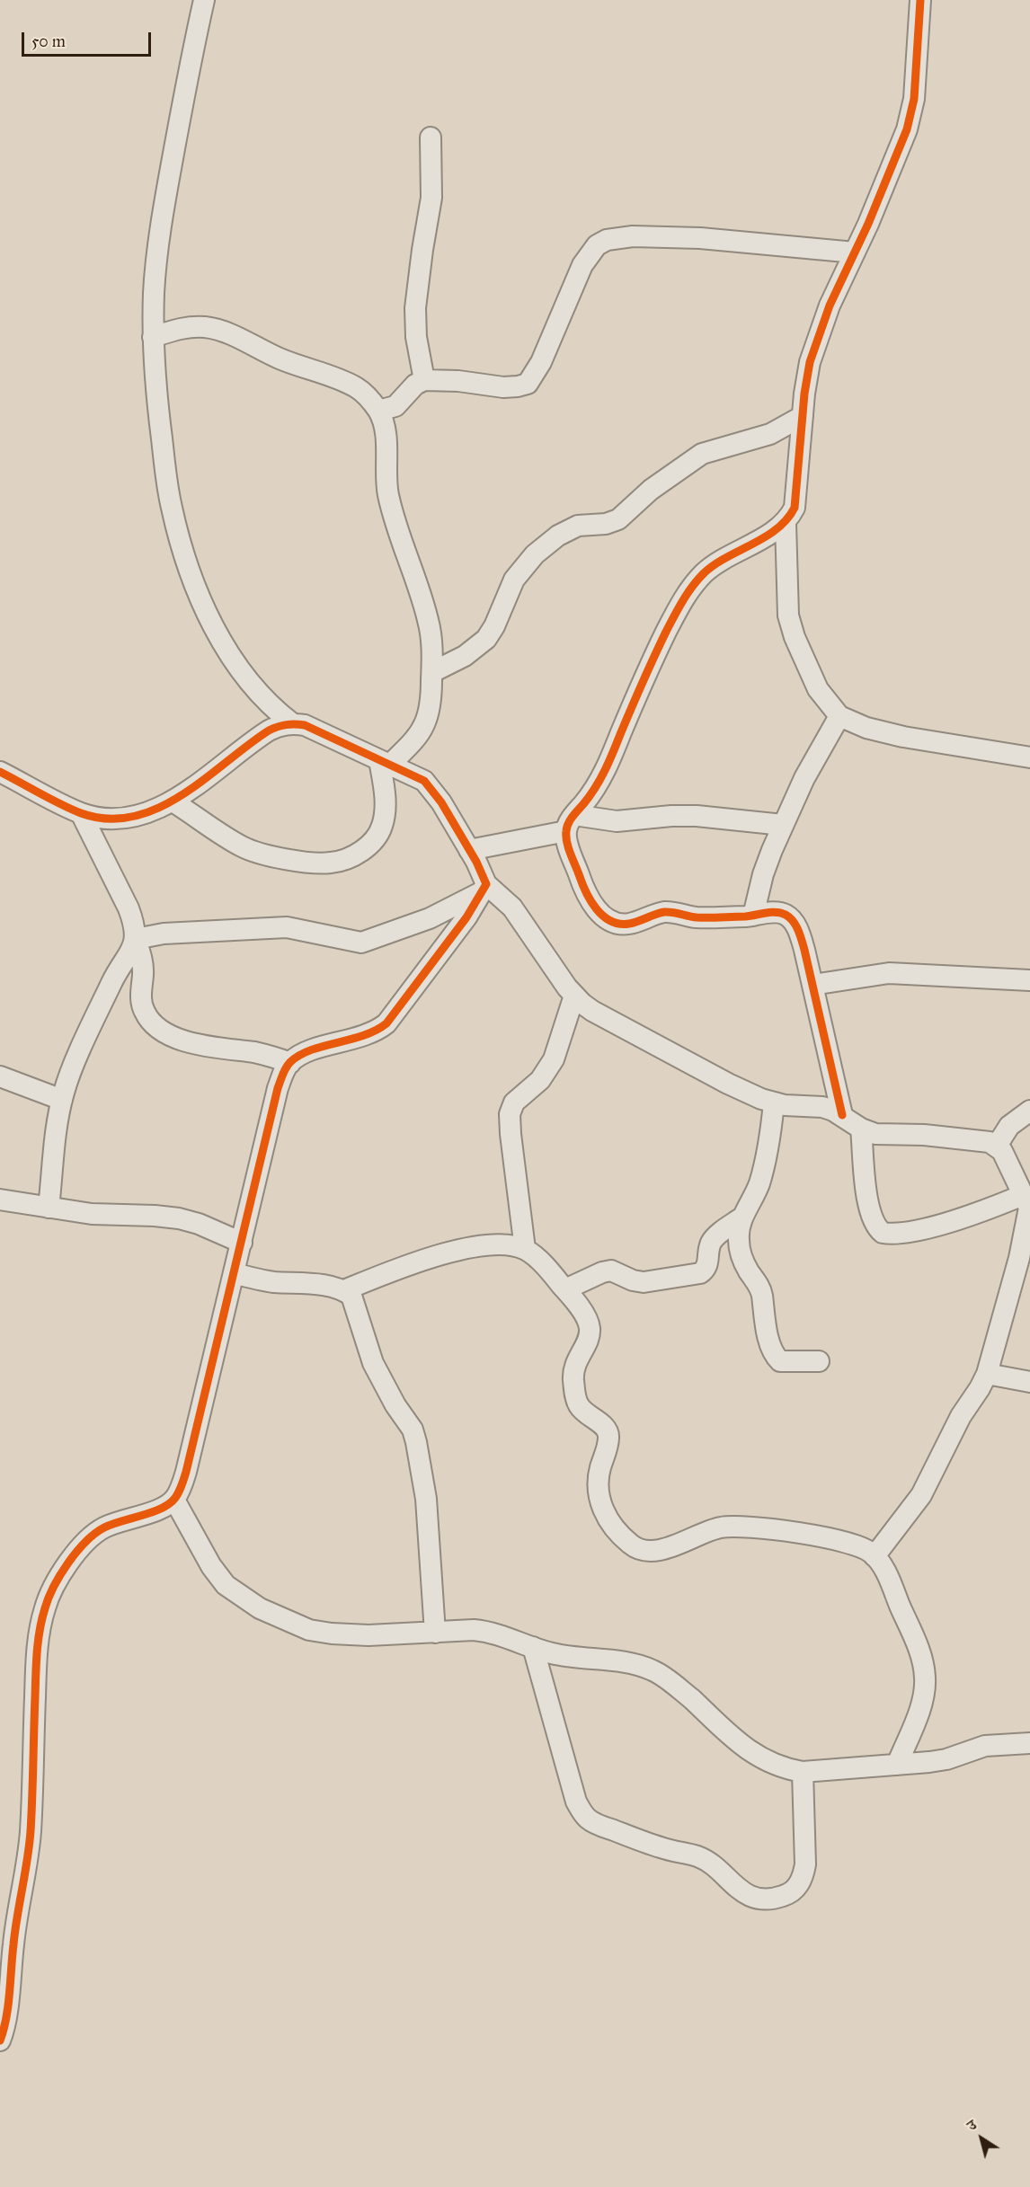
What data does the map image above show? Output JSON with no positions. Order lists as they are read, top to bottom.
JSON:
{
  "scale_bar": "50 m",
  "north": "top left"
}
